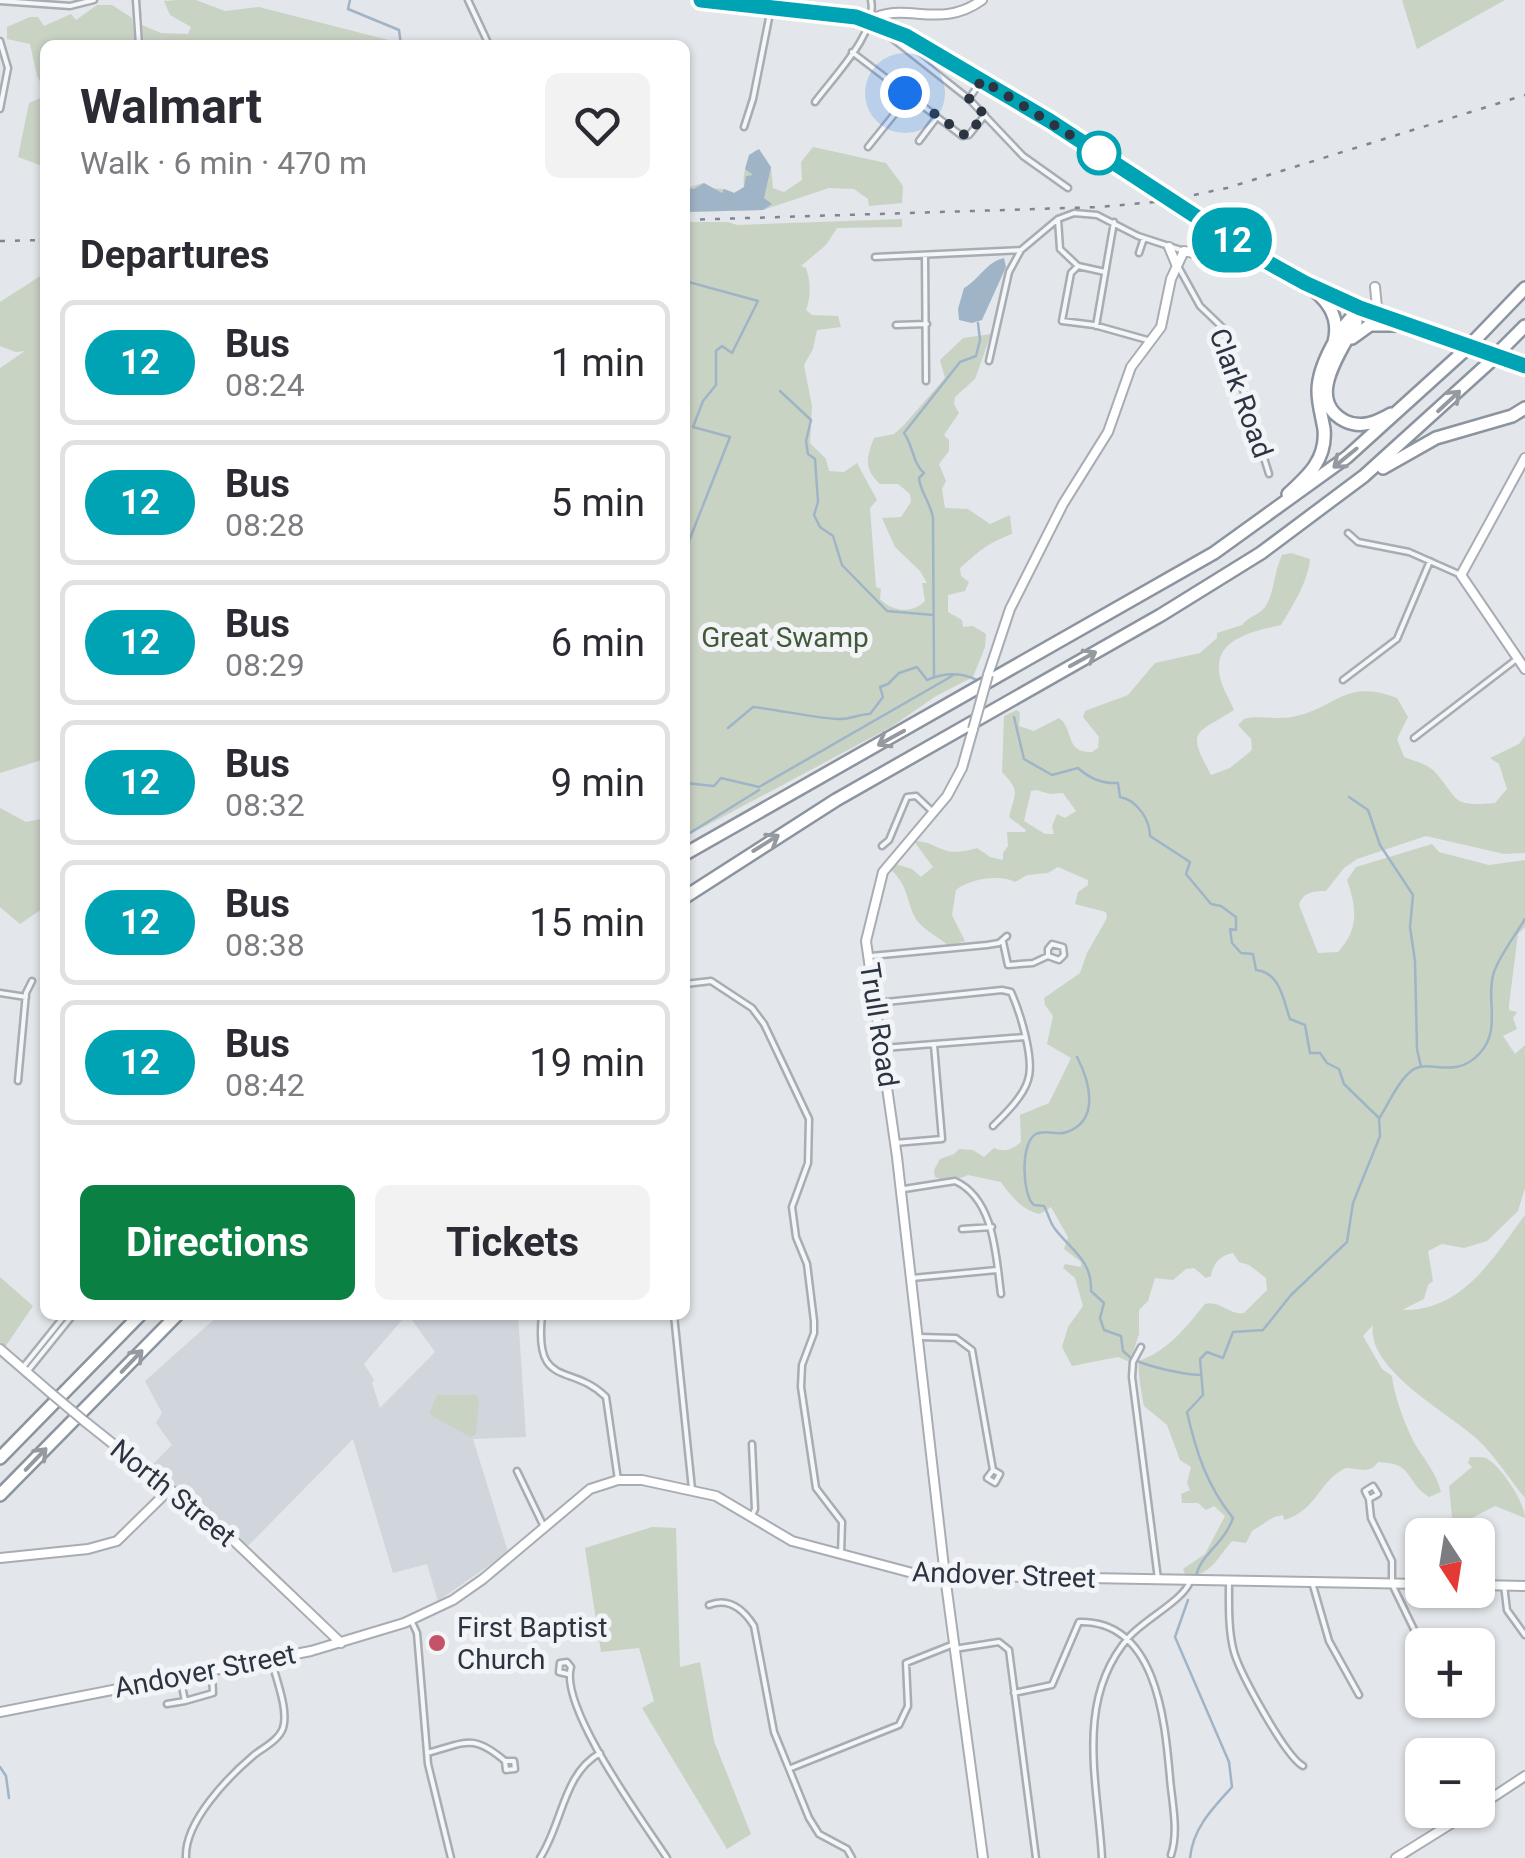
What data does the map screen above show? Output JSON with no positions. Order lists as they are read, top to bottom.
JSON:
{
  "streets": {
    "main road": ["Trull Road", "North Street", "Andover Street"],
    "street": ["Clark Road"]
  },
  "crossings": [
    ["Clark Road", "Trull Road"],
    ["Trull Road", "Andover Street"],
    ["North Street", "Andover Street"]
  ],
  "parks": ["Great Swamp"],
  "places": ["First Baptist Church"],
  "lines": ["bus line 12"],
  "north": "bottom",
  "page": {
    "on_map": "12",
    "heading": [
      ["Walmart", "Walk · 6 min · 470 m"],
      "Departures"
    ],
    "list": [
      {
        "mark": "12",
        "name": "Bus",
        "note": "08:24",
        "value": "1 min"
      },
      {
        "mark": "12",
        "name": "Bus",
        "note": "08:28",
        "value": "5 min"
      },
      {
        "mark": "12",
        "name": "Bus",
        "note": "08:29",
        "value": "6 min"
      },
      {
        "mark": "12",
        "name": "Bus",
        "note": "08:32",
        "value": "9 min"
      },
      {
        "mark": "12",
        "name": "Bus",
        "note": "08:38",
        "value": "15 min"
      },
      {
        "mark": "12",
        "name": "Bus",
        "note": "08:42",
        "value": "19 min"
      }
    ],
    "buttons": ["Directions", "Tickets"],
    "map_buttons": ["+", "−"]
  }
}
